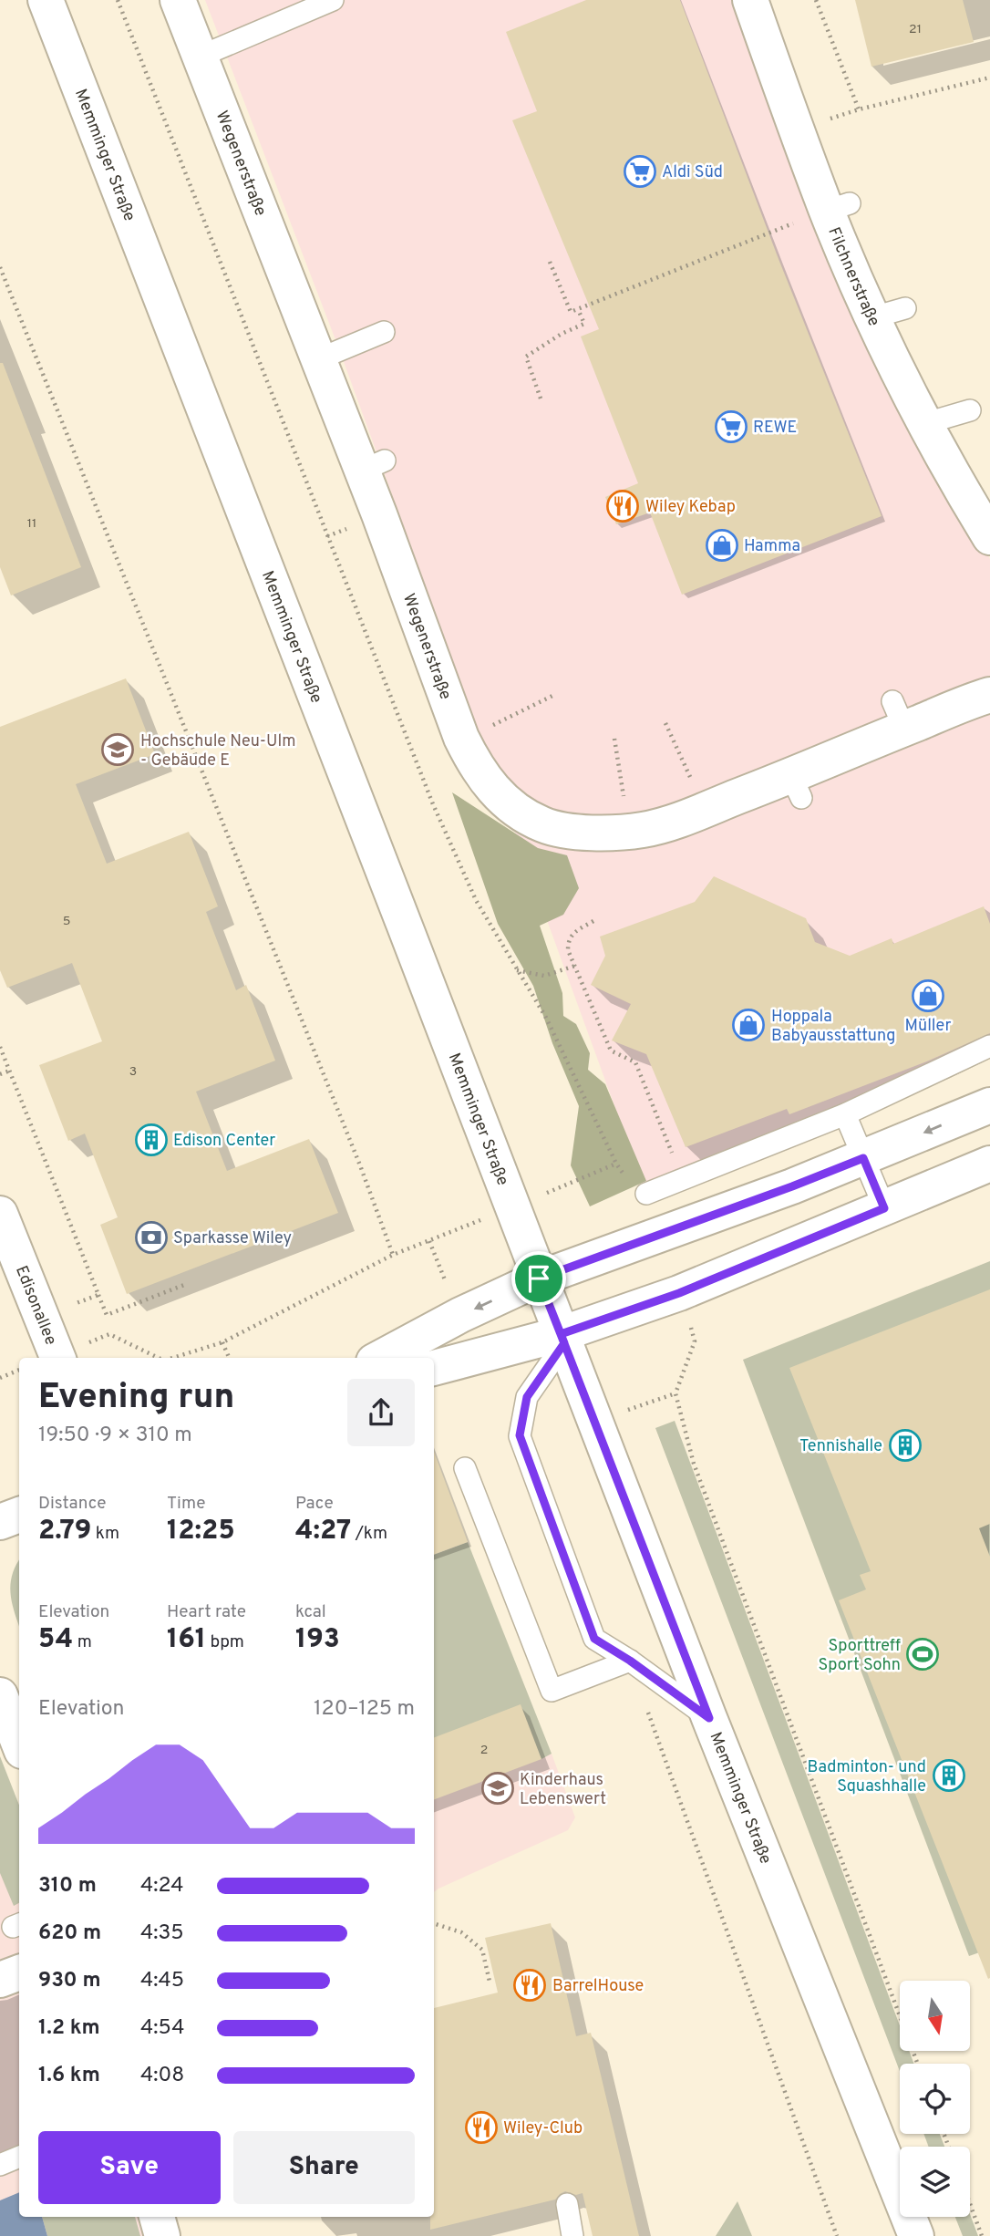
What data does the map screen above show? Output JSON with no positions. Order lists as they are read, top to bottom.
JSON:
{
  "streets": {
    "street": [
      "Memminger Straße",
      "Wegenerstraße",
      "Filchnerstraße",
      "Edisonallee"
    ]
  },
  "places": {
    "supermarket": ["Aldi Süd", "REWE"],
    "restaurant": ["Wiley Kebap", "BarrelHouse", "Wiley-Club"],
    "shop": ["Hamma", "Müller", "Hoppala Babyausstattung"],
    "school or university": ["Hochschule Neu-Ulm - Gebäude E", "Kinderhaus Lebenswert"],
    "building": ["Edison Center", "Tennishalle", "Badminton- und Squashhalle"],
    "bank": ["Sparkasse Wiley"],
    "sports": ["Sporttreff Sport Sohn"]
  },
  "house_numbers": [
    "21",
    "11",
    "5",
    "3",
    "2"
  ],
  "north": "bottom",
  "page": {
    "heading": ["Evening run", "19:50 · 9 × 310 m"],
    "stats": [
      ["Distance", "2.79 km"],
      ["Time", "12:25"],
      ["Pace", "4:27 /km"],
      ["Elevation", "54 m"],
      ["Heart rate", "161 bpm"],
      ["kcal", "193"]
    ],
    "chart": ["Elevation", "120–125 m"],
    "list": [
      {
        "name": "310 m",
        "note": "4:24"
      },
      {
        "name": "620 m",
        "note": "4:35"
      },
      {
        "name": "930 m",
        "note": "4:45"
      },
      {
        "name": "1.2 km",
        "note": "4:54"
      },
      {
        "name": "1.6 km",
        "note": "4:08"
      }
    ],
    "buttons": ["Save", "Share"]
  }
}
